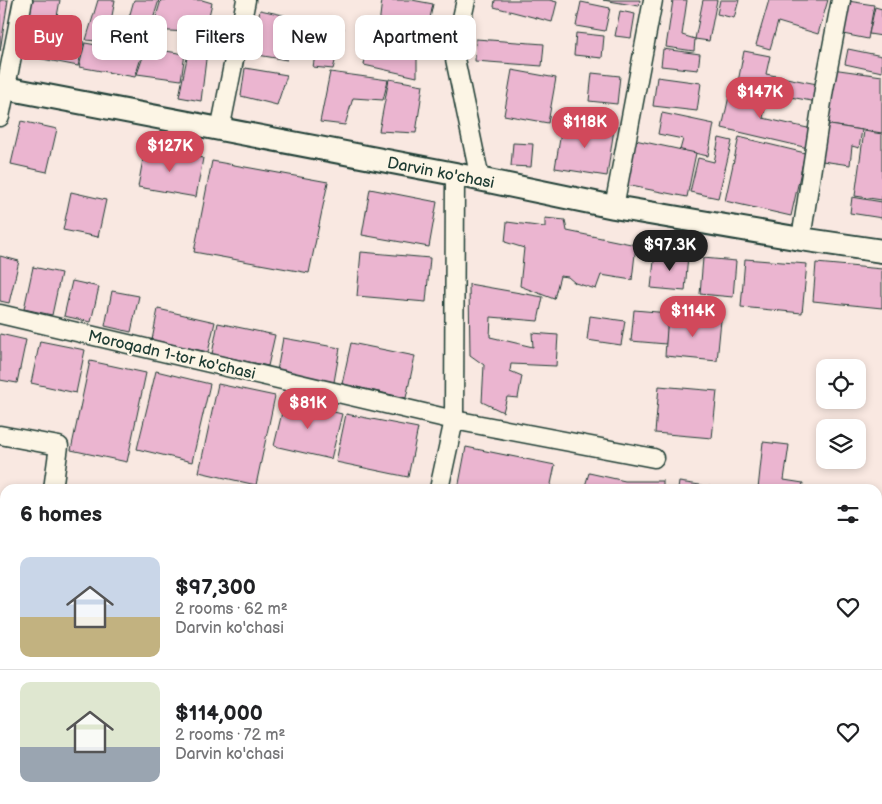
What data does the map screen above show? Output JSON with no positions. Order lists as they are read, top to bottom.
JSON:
{
  "streets": {
    "street": ["Darvin ko'chasi", "Morоqadn 1-tor ko'chasi"]
  },
  "page": {
    "chip": [
      "Buy",
      "Rent",
      "Filters",
      "New",
      "Apartment"
    ],
    "price": [
      "$147K",
      "$118K",
      "$127K",
      "$97.3K",
      "$114K",
      "$81K"
    ],
    "heading": "6 homes",
    "list": [
      {
        "name": "$97,300",
        "note": "2 rooms · 62 m² · Darvin ko'chasi"
      },
      {
        "name": "$114,000",
        "note": "2 rooms · 72 m² · Darvin ko'chasi"
      }
    ]
  }
}
